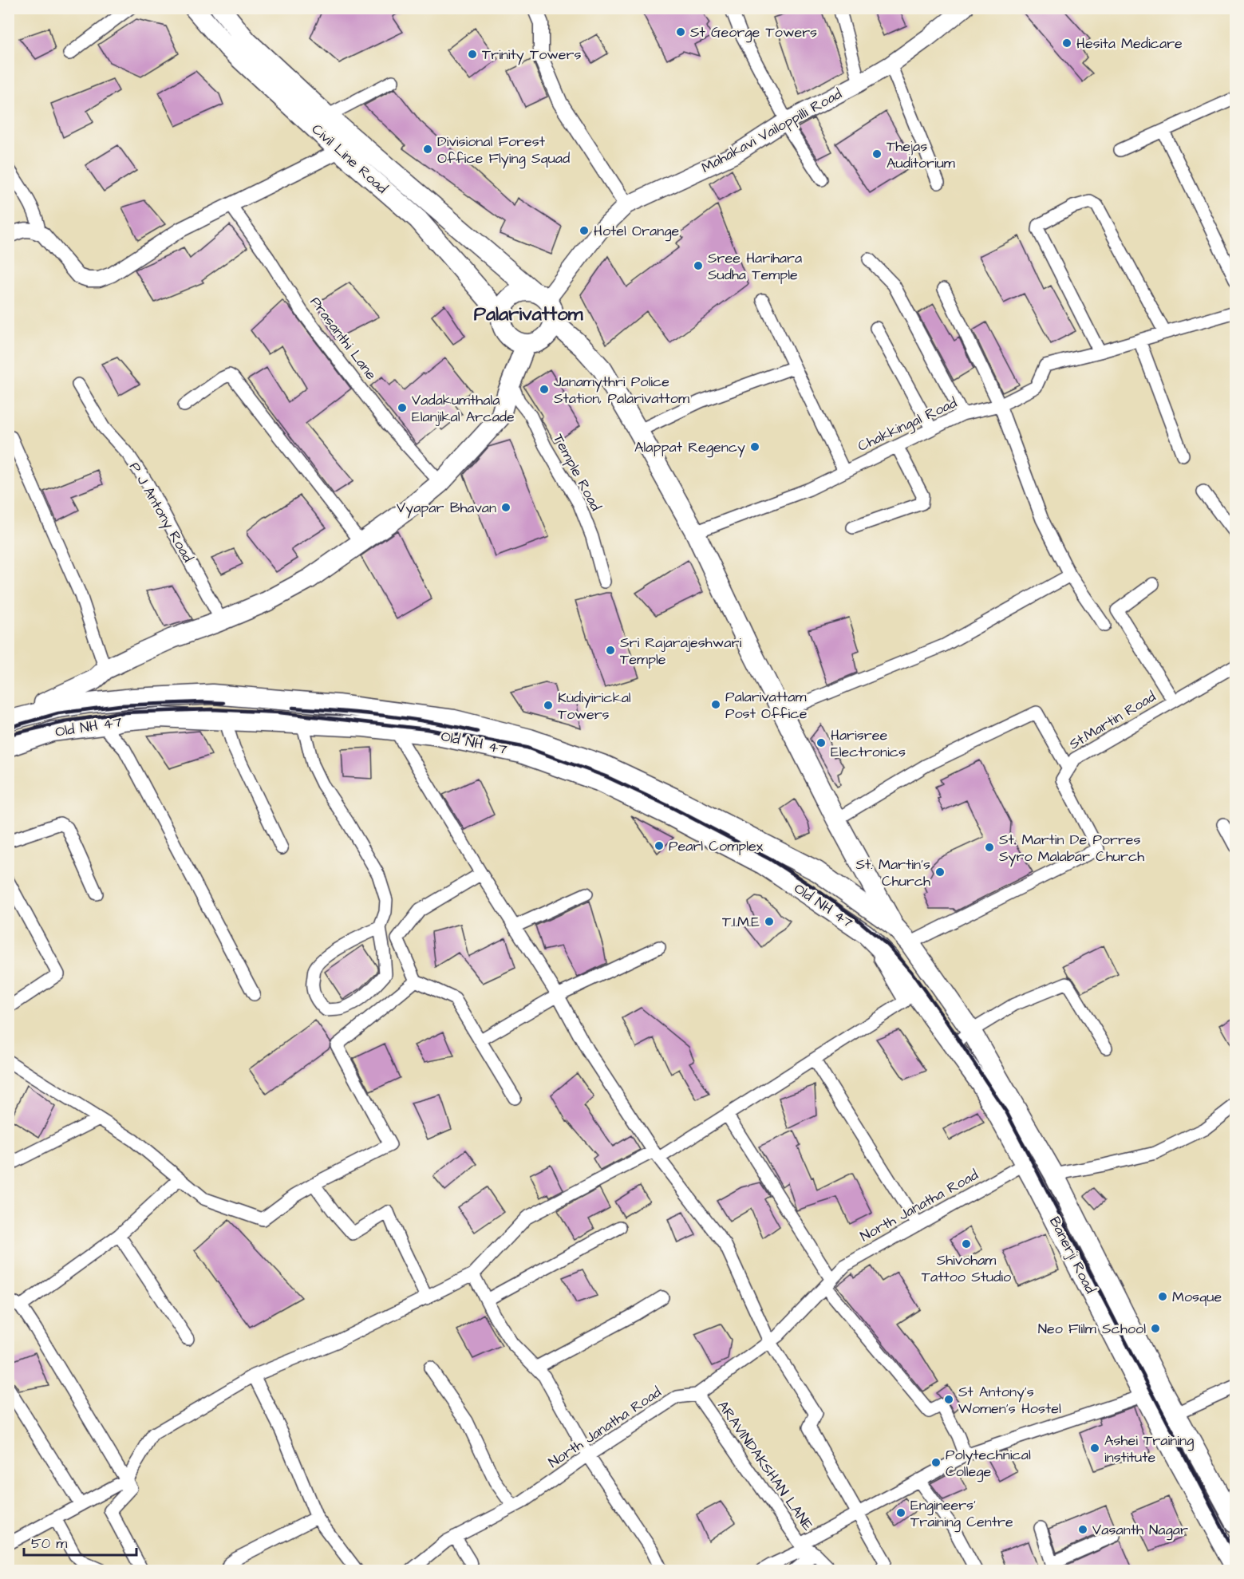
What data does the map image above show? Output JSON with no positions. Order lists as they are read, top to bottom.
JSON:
{
  "streets": {
    "main road": [
      "Mahakavi Vailoppilli Road",
      "Civil Line Road",
      "Old NH 47",
      "Banerji Road"
    ],
    "street": [
      "Prasanthi Lane",
      "Chakkingal Road",
      "Temple Road",
      "P J Antony Road",
      "St.Martin Road",
      "North Janatha Road",
      "ARAVINDAKSHAN LANE"
    ]
  },
  "crossings": [
    ["Mahakavi Vailoppilli Road", "Civil Line Road"],
    ["Mahakavi Vailoppilli Road", "Old NH 47"],
    ["Civil Line Road", "Old NH 47"],
    ["Prasanthi Lane", "Old NH 47"],
    ["Chakkingal Road", "Old NH 47"],
    ["Temple Road", "Old NH 47"],
    ["P J Antony Road", "Old NH 47"],
    ["St.Martin Road", "Old NH 47"],
    ["St.Martin Road", "Banerji Road"],
    ["Old NH 47", "Banerji Road"],
    ["North Janatha Road", "Banerji Road"],
    ["North Janatha Road", "ARAVINDAKSHAN LANE"]
  ],
  "districts": ["Palarivattom"],
  "places": [
    "St George Towers",
    "Hesita Medicare",
    "Trinity Towers",
    "Divisional Forest Office Flying Squad",
    "Thejas Auditorium",
    "Hotel Orange",
    "Sree Harihara Sudha Temple",
    "Janamythri Police Station, Palarivattom",
    "Vadakumthala Elanjikal Arcade",
    "Alappat Regency",
    "Vyapar Bhavan",
    "Sri Rajarajeshwari Temple",
    "Palarivattam Post Office",
    "Kudiyirickal Towers",
    "Harisree Electronics",
    "Pearl Complex",
    "St. Martin De Porres Syro Malabar Church",
    "St. Martin's Church",
    "T.I.M.E",
    "Shivoham Tattoo Studio",
    "Mosque",
    "Neo FIilm School",
    "St Antony's Women's Hostel",
    "Ashei Training institute",
    "Polytechnical College",
    "Engineers' Training Centre",
    "Vasanth Nagar"
  ],
  "scale_bar": "50 m"
}
